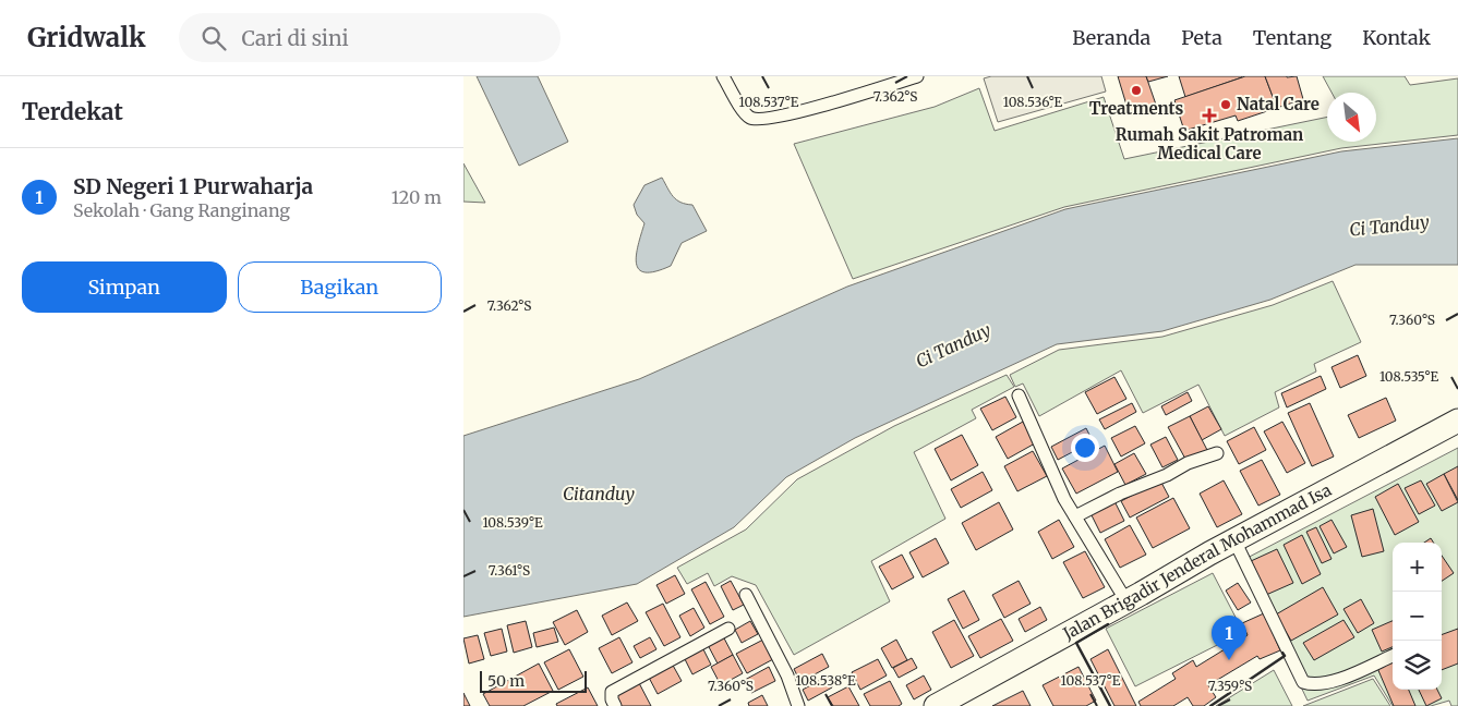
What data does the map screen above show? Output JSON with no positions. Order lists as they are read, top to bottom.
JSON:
{
  "streets": {
    "highway": ["Jalan Brigadir Jenderal Mohammad Isa"]
  },
  "water": ["Ci Tanduy", "Citanduy"],
  "places": {
    "other": ["Treatments", "Natal Care"],
    "health": ["Rumah Sakit Patroman Medical Care"]
  },
  "scale_bar": "50 m",
  "north": "bottom right",
  "page": {
    "header": "Gridwalk",
    "search": "Cari di sini",
    "nav": [
      "Beranda",
      "Peta",
      "Tentang",
      "Kontak"
    ],
    "heading": "Terdekat",
    "list": [
      {
        "mark": "1",
        "name": "SD Negeri 1 Purwaharja",
        "note": "Sekolah · Gang Ranginang",
        "value": "120 m"
      }
    ],
    "buttons": ["Simpan", "Bagikan"],
    "map_buttons": ["+", "−"],
    "pins": "1",
    "scale": "50 m"
  },
  "coordinates": [
    "7.362°S",
    "108.537°E",
    "108.536°E",
    "7.360°S",
    "108.535°E",
    "108.539°E",
    "7.361°S",
    "108.538°E",
    "7.359°S"
  ]
}
